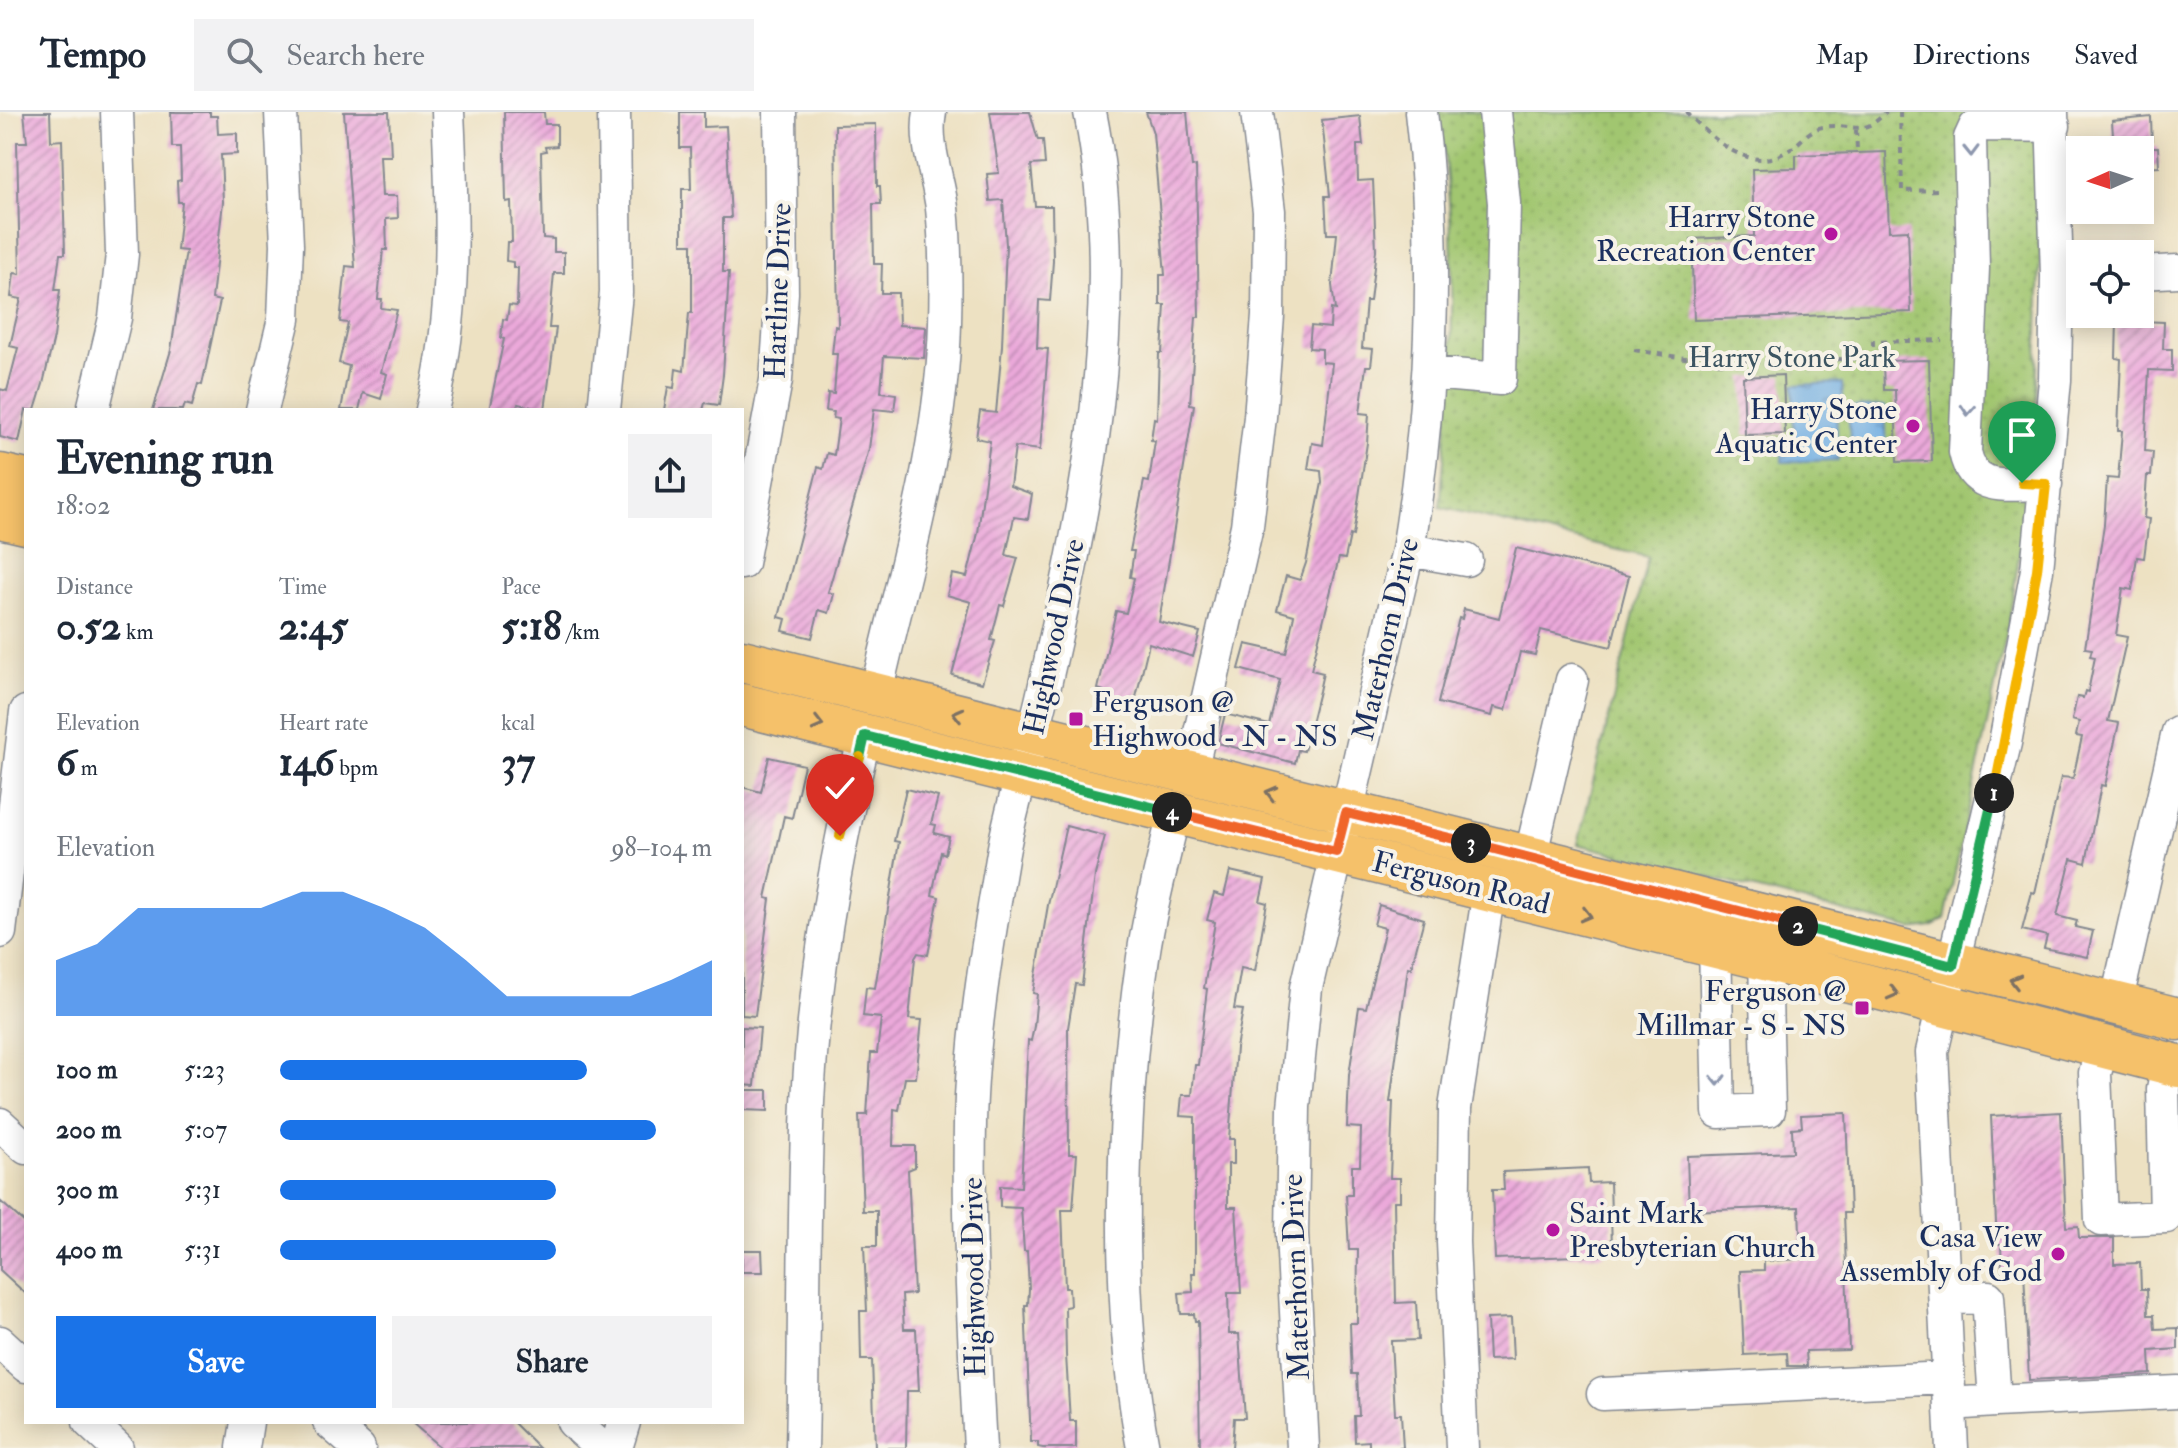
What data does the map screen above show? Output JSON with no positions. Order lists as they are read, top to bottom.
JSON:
{
  "streets": {
    "main road": ["Ferguson Road"],
    "street": ["Hartline Drive", "Highwood Drive", "Materhorn Drive"]
  },
  "crossings": [
    ["Highwood Drive", "Ferguson Road"],
    ["Materhorn Drive", "Ferguson Road"]
  ],
  "parks": ["Harry Stone Park"],
  "places": {
    "other": [
      "Harry Stone Recreation Center",
      "Harry Stone Aquatic Center",
      "Saint Mark Presbyterian Church",
      "Casa View Assembly of God"
    ],
    "transit": ["Ferguson @ Highwood - N - NS", "Ferguson @ Millmar - S - NS"]
  },
  "north": "left",
  "page": {
    "header": "Tempo",
    "search": "Search here",
    "nav": ["Map", "Directions", "Saved"],
    "heading": ["Evening run", "18:02"],
    "stats": [
      ["Distance", "0.52 km"],
      ["Time", "2:45"],
      ["Pace", "5:18 /km"],
      ["Elevation", "6 m"],
      ["Heart rate", "146 bpm"],
      ["kcal", "37"]
    ],
    "pins": [
      "1",
      "4",
      "3",
      "2"
    ],
    "chart": ["Elevation", "98–104 m"],
    "list": [
      {
        "name": "100 m",
        "note": "5:23"
      },
      {
        "name": "200 m",
        "note": "5:07"
      },
      {
        "name": "300 m",
        "note": "5:31"
      },
      {
        "name": "400 m",
        "note": "5:31"
      }
    ],
    "buttons": ["Save", "Share"]
  }
}
